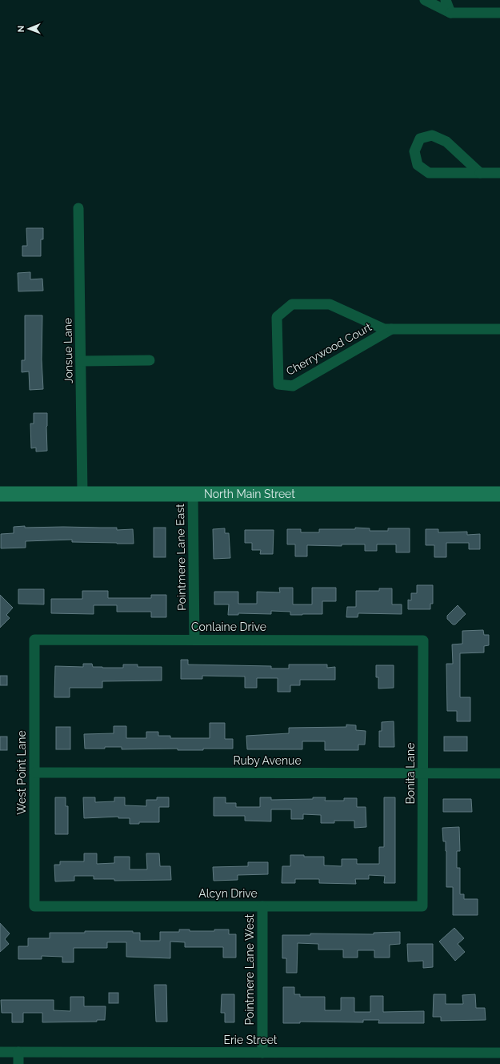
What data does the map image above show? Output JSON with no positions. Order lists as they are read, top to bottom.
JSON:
{
  "streets": {
    "main road": ["North Main Street"],
    "street": [
      "Cherrywood Court",
      "Jonsue Lane",
      "Pointmere Lane East",
      "Conlaine Drive",
      "Ruby Avenue",
      "West Point Lane",
      "Bonita Lane",
      "Alcyn Drive",
      "Pointmere Lane West",
      "Erie Street"
    ]
  },
  "crossings": [
    ["Jonsue Lane", "North Main Street"],
    ["North Main Street", "Pointmere Lane East"],
    ["Pointmere Lane East", "Conlaine Drive"],
    ["Conlaine Drive", "West Point Lane"],
    ["Conlaine Drive", "Bonita Lane"],
    ["Ruby Avenue", "West Point Lane"],
    ["Ruby Avenue", "Bonita Lane"],
    ["West Point Lane", "Alcyn Drive"],
    ["Bonita Lane", "Alcyn Drive"],
    ["Alcyn Drive", "Pointmere Lane West"],
    ["Pointmere Lane West", "Erie Street"]
  ],
  "north": "left"
}
